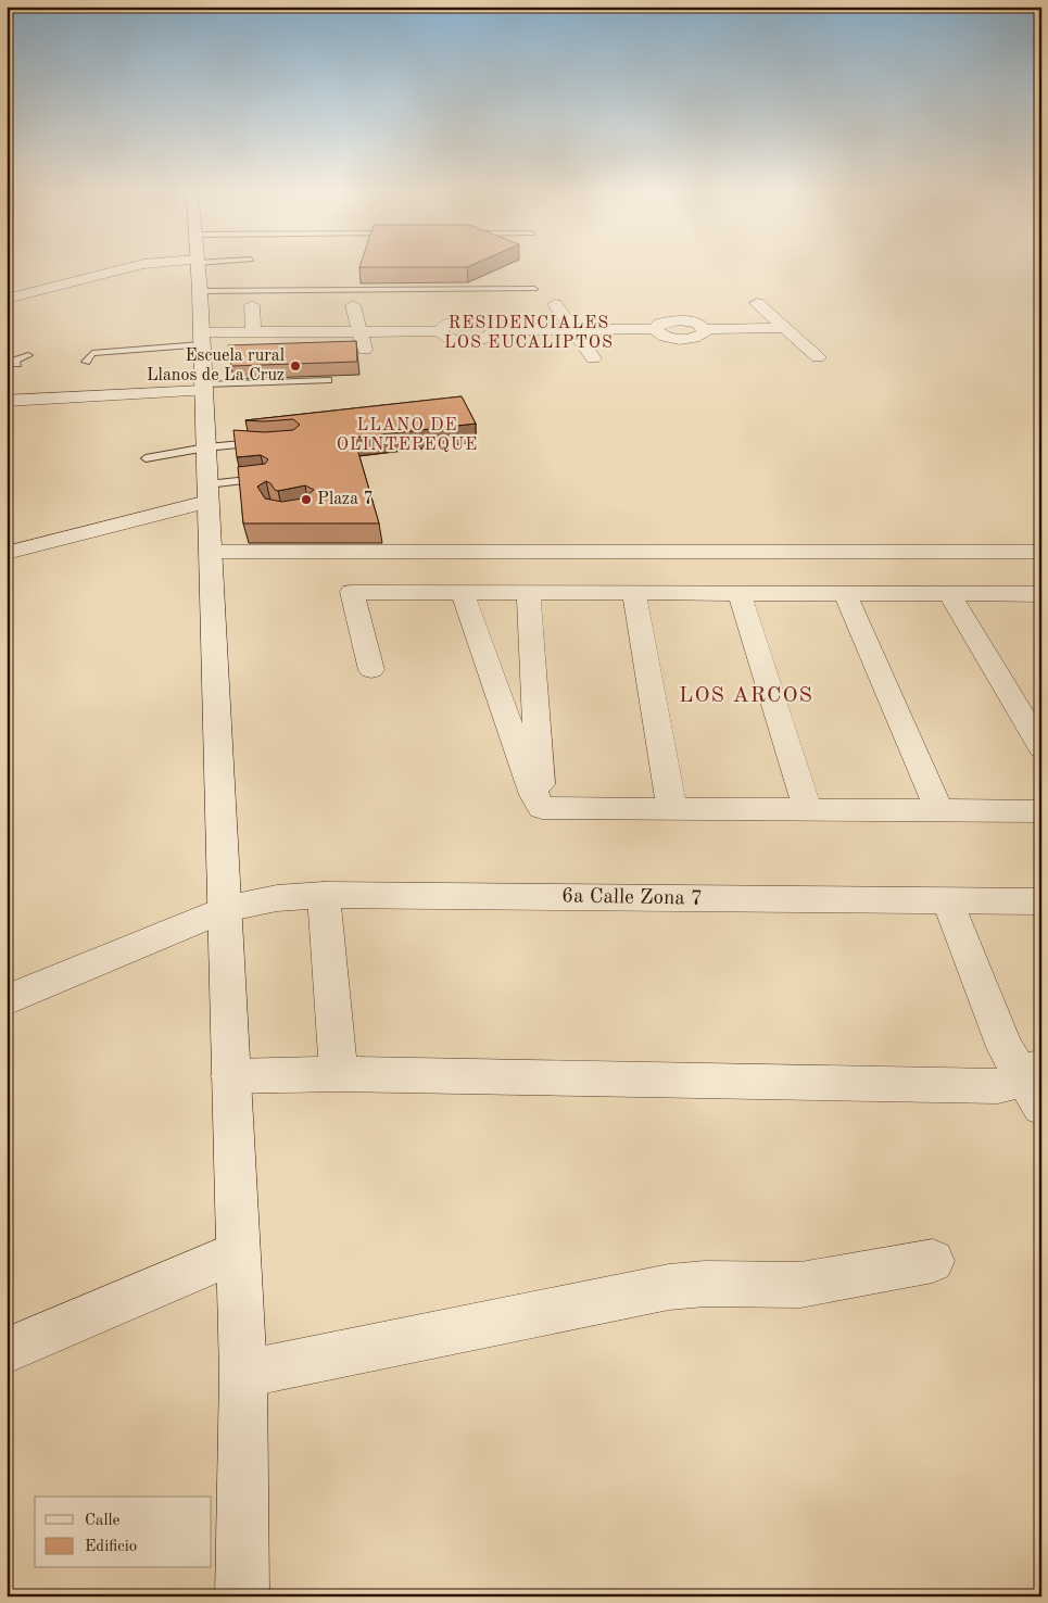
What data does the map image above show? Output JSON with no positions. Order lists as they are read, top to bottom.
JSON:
{
  "streets": {
    "street": ["6a Calle Zona 7"]
  },
  "districts": ["RESIDENCIALES LOS EUCALIPTOS", "LLANO DE OLINTEPEQUE", "LOS ARCOS"],
  "places": ["Escuela rural Llanos de La Cruz", "Plaza 7"],
  "legend": ["Calle", "Edificio"]
}
